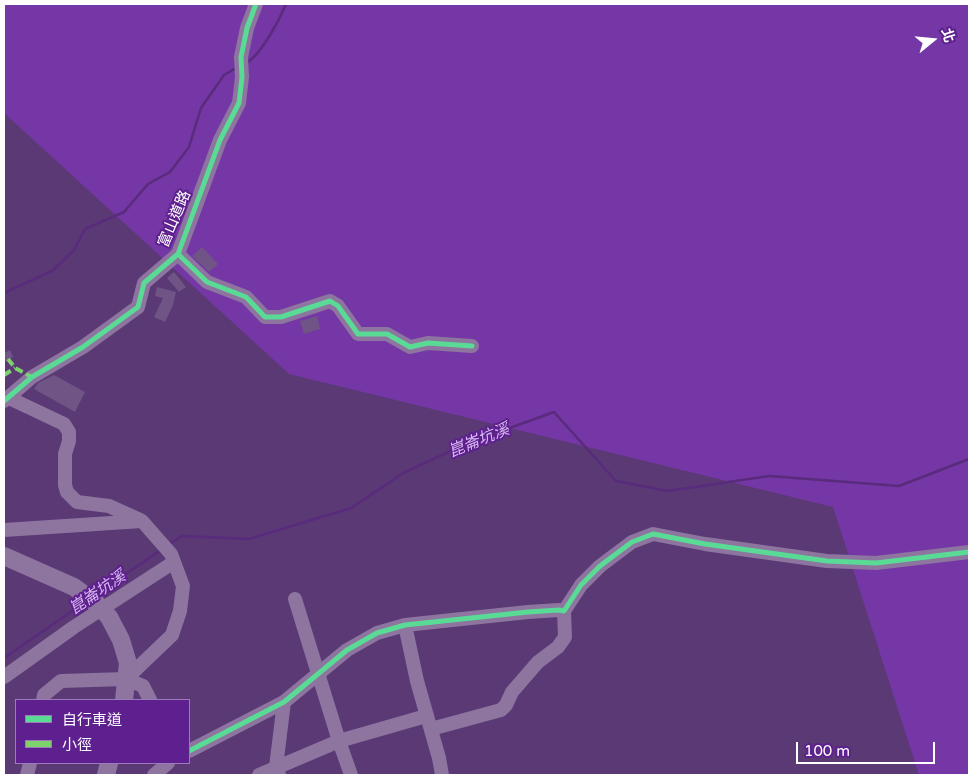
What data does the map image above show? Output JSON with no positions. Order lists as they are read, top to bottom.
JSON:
{
  "streets": {
    "street": ["富山道路"]
  },
  "water": ["崑崙坑溪"],
  "legend": ["自行車道", "小徑"],
  "scale_bar": "100 m",
  "north": "right"
}
